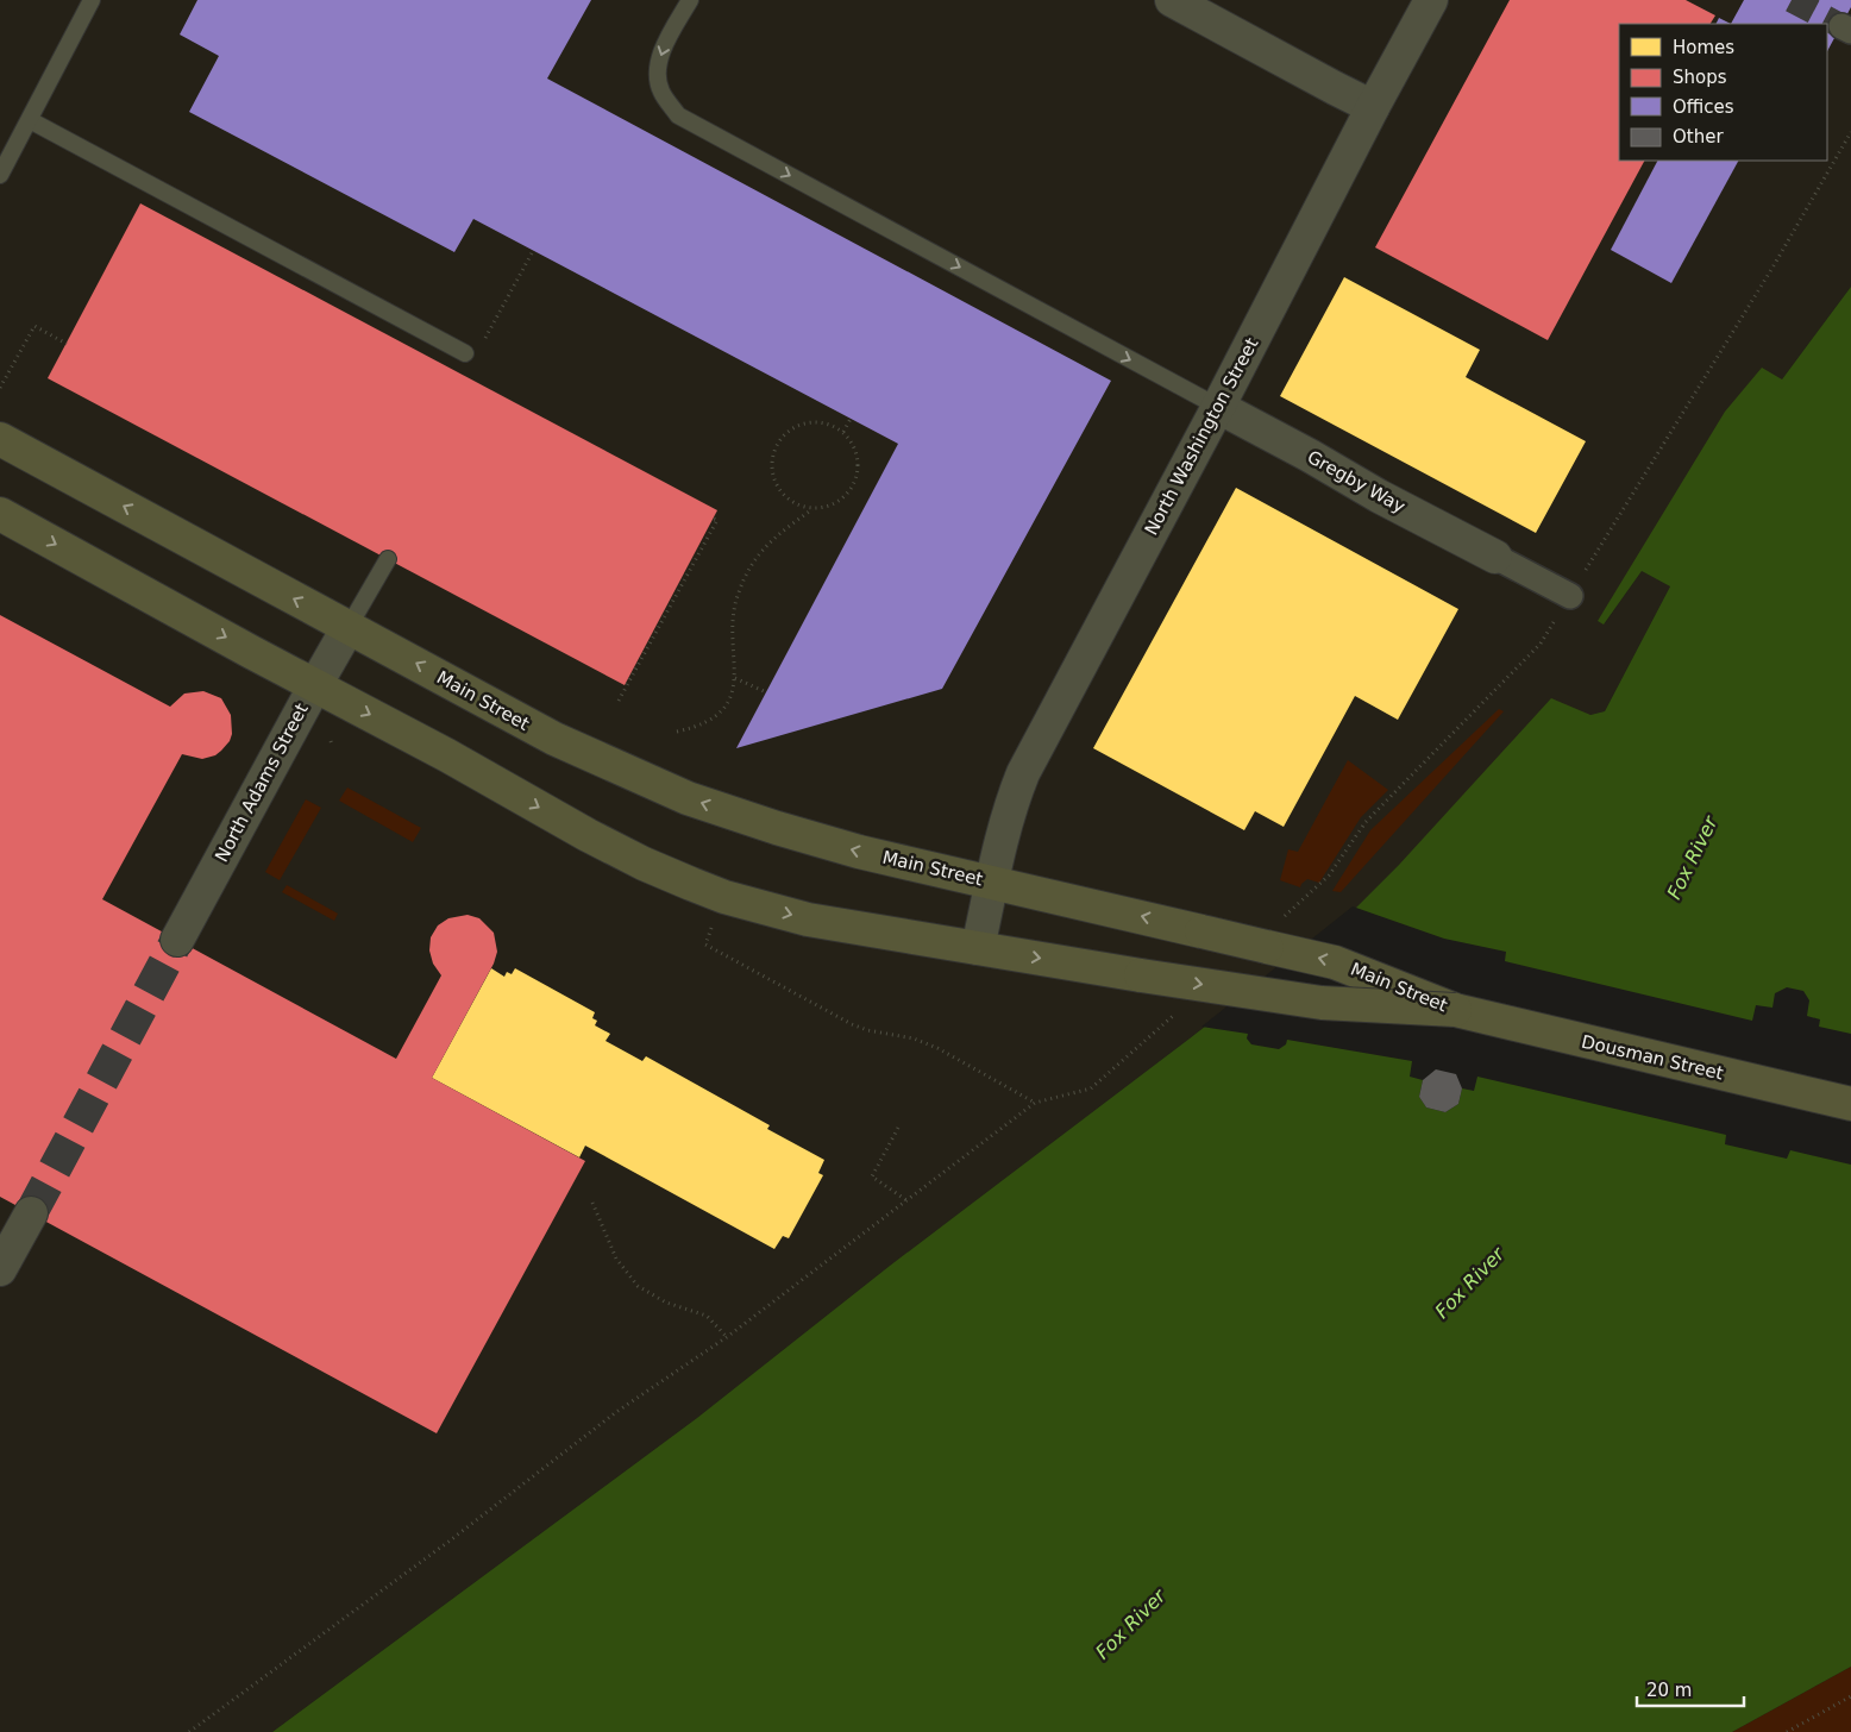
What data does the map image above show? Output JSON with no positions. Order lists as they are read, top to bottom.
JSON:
{
  "streets": {
    "main road": ["Main Street", "Dousman Street"],
    "street": ["North Washington Street", "Gregby Way", "North Adams Street"]
  },
  "crossings": [
    ["North Washington Street", "Gregby Way"],
    ["North Washington Street", "Main Street"],
    ["Main Street", "North Adams Street"],
    ["Main Street", "Dousman Street"]
  ],
  "water": ["Fox River"],
  "legend": [
    "Homes",
    "Shops",
    "Offices",
    "Other"
  ],
  "scale_bar": "20 m"
}
